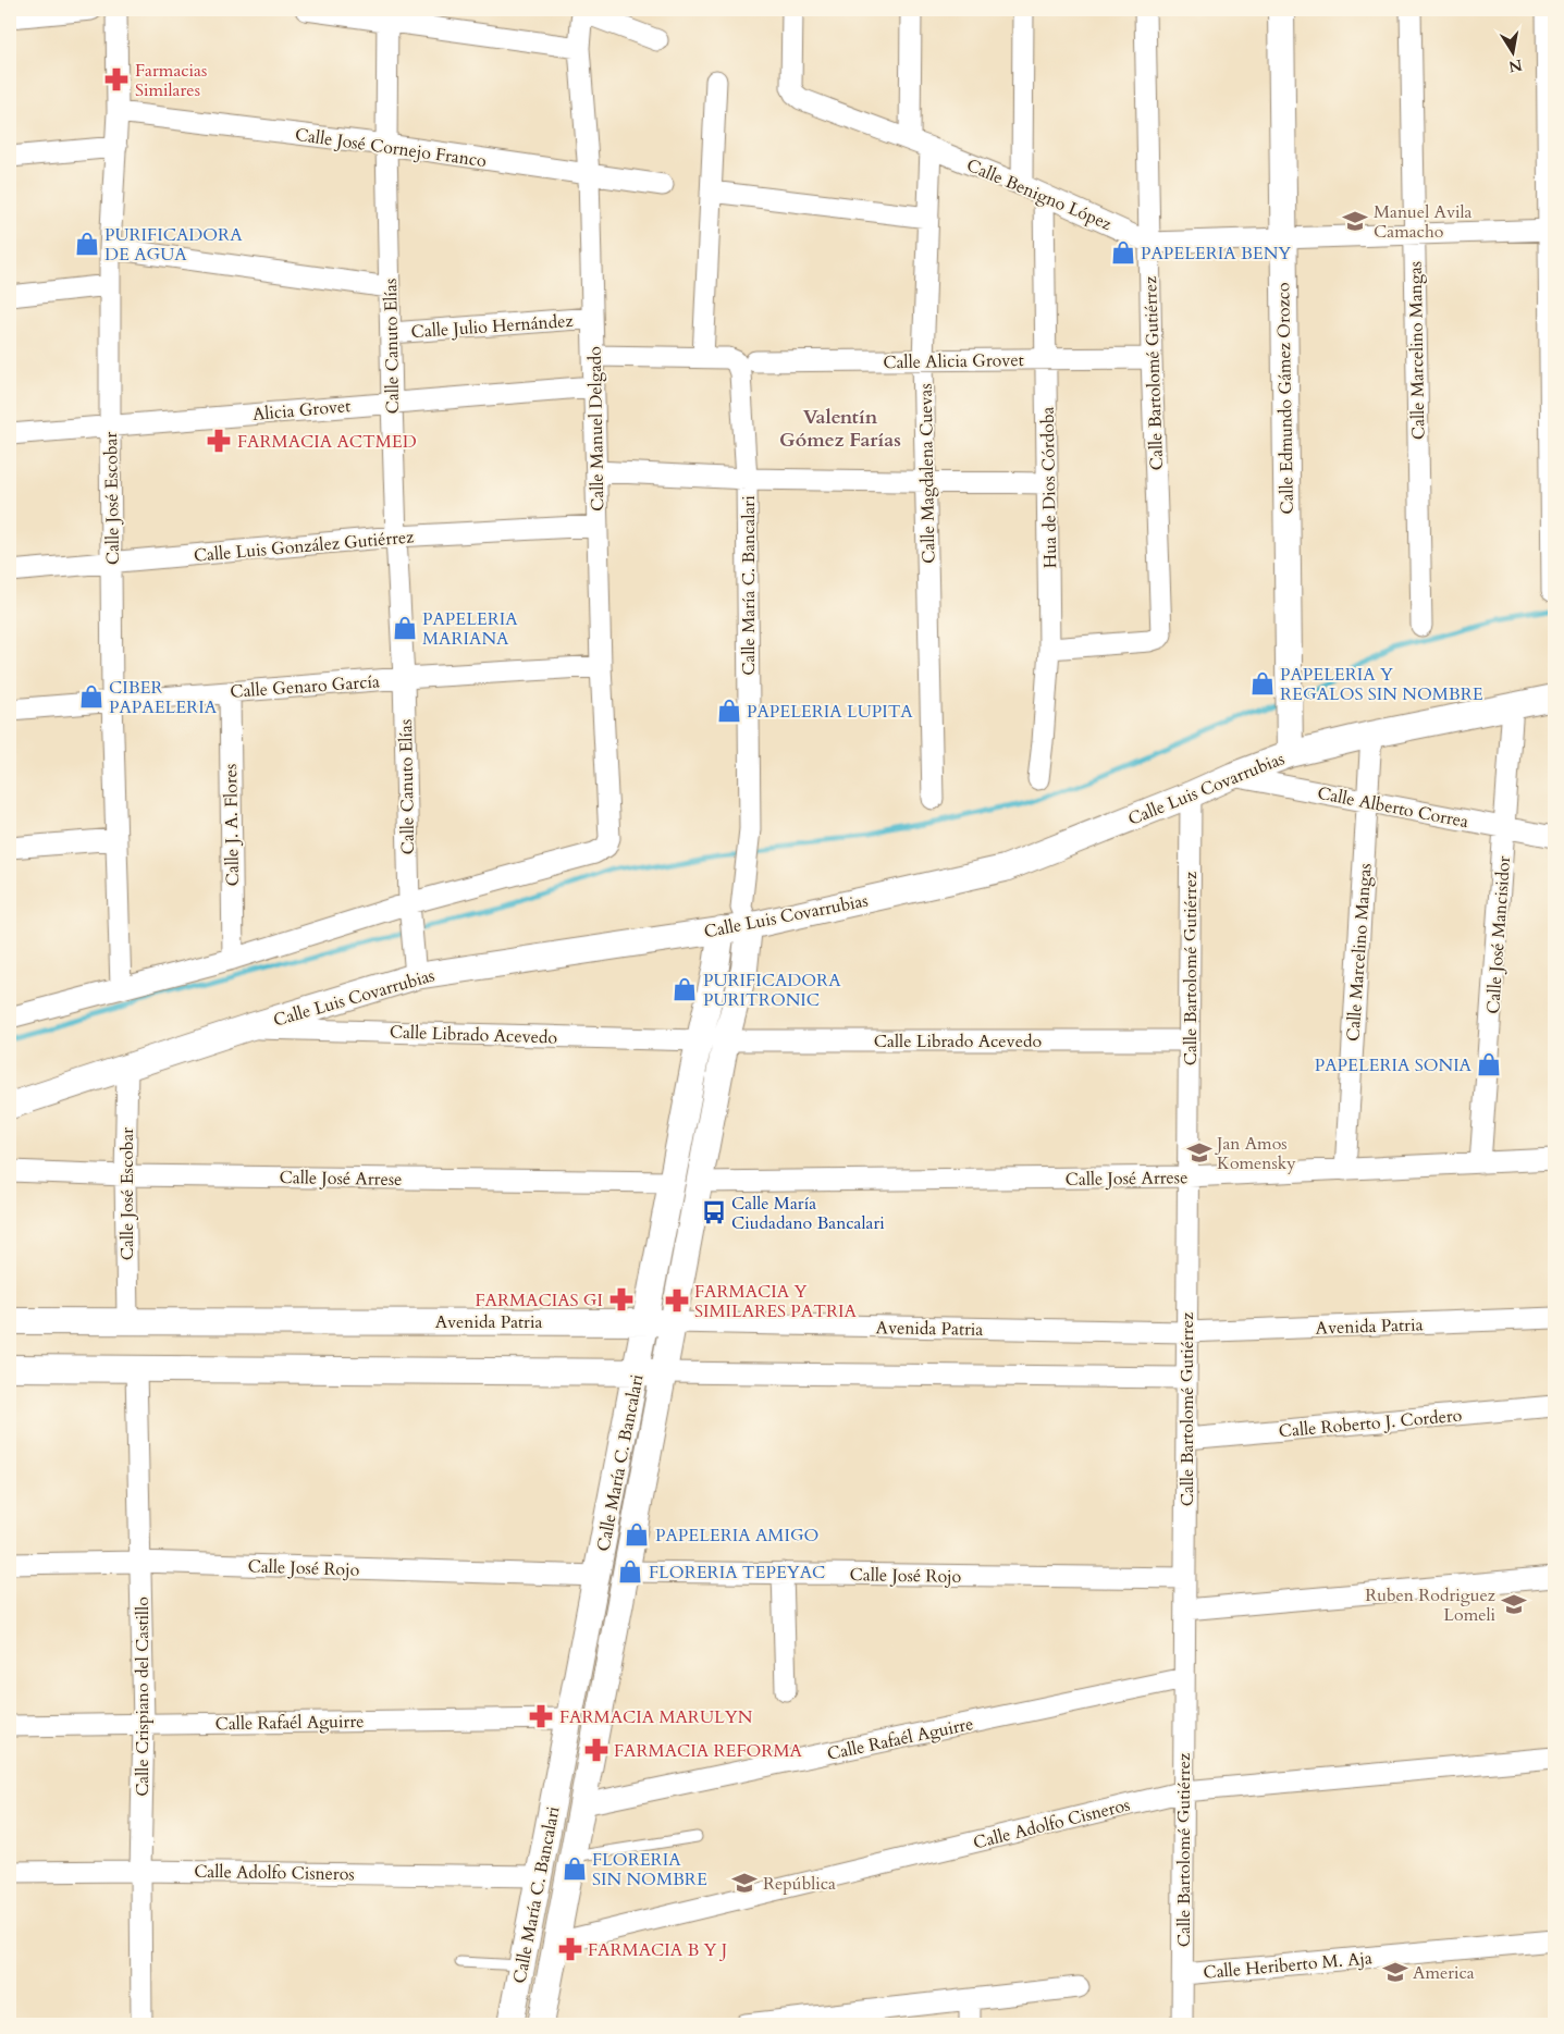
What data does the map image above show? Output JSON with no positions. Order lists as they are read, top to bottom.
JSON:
{
  "streets": {
    "street": [
      "Calle José Cornejo Franco",
      "Calle Benigno López",
      "Calle Julio Hernández",
      "Calle Canuto Elías",
      "Calle Marcelino Mangas",
      "Calle Alicia Grovet",
      "Calle Bartolomé Gutiérrez",
      "Calle Edmundo Gámez Orozco",
      "Alicia Grovet",
      "Calle Manuel Delgado",
      "Calle Magdalena Cuevas",
      "Hua de Dios Córdoba",
      "Calle José Escobar",
      "Calle Luis González Gutiérrez",
      "Calle María C. Bancalari",
      "Calle Genaro García",
      "Calle Luis Covarrubias",
      "Calle Alberto Correa",
      "Calle J. A. Flores",
      "Calle José Mancisidor",
      "Calle Librado Acevedo",
      "Calle José Arrese",
      "Avenida Patria",
      "Calle Roberto J. Cordero",
      "Calle José Rojo",
      "Calle Crispiano del Castillo",
      "Calle Rafaél Aguirre",
      "Calle Adolfo Cisneros",
      "Calle Heriberto M. Aja"
    ]
  },
  "crossings": [
    ["Calle José Cornejo Franco", "Calle Canuto Elías"],
    ["Calle José Cornejo Franco", "Calle Manuel Delgado"],
    ["Calle José Cornejo Franco", "Calle José Escobar"],
    ["Calle Benigno López", "Calle Marcelino Mangas"],
    ["Calle Benigno López", "Calle Bartolomé Gutiérrez"],
    ["Calle Benigno López", "Calle Edmundo Gámez Orozco"],
    ["Calle Benigno López", "Calle Magdalena Cuevas"],
    ["Calle Benigno López", "Hua de Dios Córdoba"],
    ["Calle Julio Hernández", "Calle Canuto Elías"],
    ["Calle Julio Hernández", "Calle Manuel Delgado"],
    ["Calle Canuto Elías", "Alicia Grovet"],
    ["Calle Canuto Elías", "Calle Manuel Delgado"],
    ["Calle Canuto Elías", "Calle Luis González Gutiérrez"],
    ["Calle Canuto Elías", "Calle Genaro García"],
    ["Calle Canuto Elías", "Calle Luis Covarrubias"],
    ["Calle Marcelino Mangas", "Calle Luis Covarrubias"],
    ["Calle Marcelino Mangas", "Calle Alberto Correa"],
    ["Calle Marcelino Mangas", "Calle José Arrese"],
    ["Calle Alicia Grovet", "Calle Bartolomé Gutiérrez"],
    ["Calle Alicia Grovet", "Calle Manuel Delgado"],
    ["Calle Alicia Grovet", "Calle Magdalena Cuevas"],
    ["Calle Alicia Grovet", "Hua de Dios Córdoba"],
    ["Calle Alicia Grovet", "Calle María C. Bancalari"],
    ["Calle Bartolomé Gutiérrez", "Hua de Dios Córdoba"],
    ["Calle Bartolomé Gutiérrez", "Calle Luis Covarrubias"],
    ["Calle Bartolomé Gutiérrez", "Calle Librado Acevedo"],
    ["Calle Bartolomé Gutiérrez", "Calle José Arrese"],
    ["Calle Bartolomé Gutiérrez", "Avenida Patria"],
    ["Calle Bartolomé Gutiérrez", "Calle Roberto J. Cordero"],
    ["Calle Bartolomé Gutiérrez", "Calle José Rojo"],
    ["Calle Bartolomé Gutiérrez", "Calle Rafaél Aguirre"],
    ["Calle Bartolomé Gutiérrez", "Calle Adolfo Cisneros"],
    ["Calle Bartolomé Gutiérrez", "Calle Heriberto M. Aja"],
    ["Calle Edmundo Gámez Orozco", "Calle Luis Covarrubias"],
    ["Alicia Grovet", "Calle Manuel Delgado"],
    ["Alicia Grovet", "Calle José Escobar"],
    ["Calle Manuel Delgado", "Calle Luis González Gutiérrez"],
    ["Calle Manuel Delgado", "Calle Genaro García"],
    ["Calle José Escobar", "Calle Luis González Gutiérrez"],
    ["Calle José Escobar", "Calle Genaro García"],
    ["Calle José Escobar", "Calle Luis Covarrubias"],
    ["Calle José Escobar", "Calle José Arrese"],
    ["Calle José Escobar", "Avenida Patria"],
    ["Calle María C. Bancalari", "Calle Luis Covarrubias"],
    ["Calle María C. Bancalari", "Calle Librado Acevedo"],
    ["Calle María C. Bancalari", "Calle José Arrese"],
    ["Calle María C. Bancalari", "Avenida Patria"],
    ["Calle María C. Bancalari", "Calle José Rojo"],
    ["Calle María C. Bancalari", "Calle Rafaél Aguirre"],
    ["Calle María C. Bancalari", "Calle Adolfo Cisneros"],
    ["Calle Genaro García", "Calle J. A. Flores"],
    ["Calle Luis Covarrubias", "Calle Alberto Correa"],
    ["Calle Luis Covarrubias", "Calle José Mancisidor"],
    ["Calle Luis Covarrubias", "Calle Librado Acevedo"],
    ["Calle Alberto Correa", "Calle José Mancisidor"],
    ["Calle José Mancisidor", "Calle José Arrese"],
    ["Calle José Rojo", "Calle Crispiano del Castillo"],
    ["Calle Crispiano del Castillo", "Calle Rafaél Aguirre"],
    ["Calle Crispiano del Castillo", "Calle Adolfo Cisneros"]
  ],
  "districts": ["Valentín Gómez Farías"],
  "places": {
    "pharmacy": [
      "Farmacias Similares",
      "FARMACIA ACTMED",
      "FARMACIAS GI",
      "FARMACIA Y SIMILARES PATRIA",
      "FARMACIA MARULYN",
      "FARMACIA REFORMA",
      "FARMACIA B Y J"
    ],
    "school or university": [
      "Manuel Avila Camacho",
      "Jan Amos Komensky",
      "Ruben Rodriguez Lomeli",
      "República",
      "America"
    ],
    "shop": [
      "PURIFICADORA DE AGUA",
      "PAPELERIA BENY",
      "PAPELERIA MARIANA",
      "PAPELERIA Y REGALOS SIN NOMBRE",
      "CIBER PAPAELERIA",
      "PAPELERIA LUPITA",
      "PURIFICADORA PURITRONIC",
      "PAPELERIA SONIA",
      "PAPELERIA AMIGO",
      "FLORERIA TEPEYAC",
      "FLORERIA SIN NOMBRE"
    ],
    "bus stop": ["Calle María Ciudadano Bancalari"]
  },
  "north": "bottom"
}
